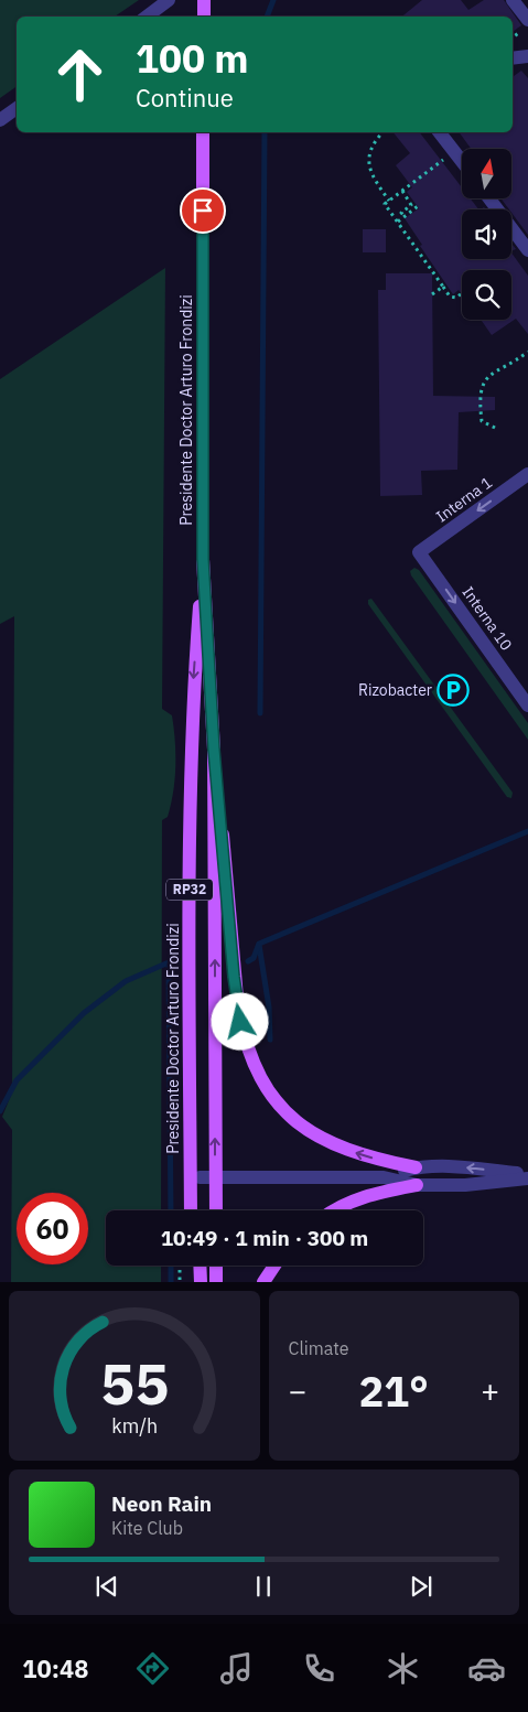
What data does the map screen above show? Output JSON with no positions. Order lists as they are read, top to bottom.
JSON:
{
  "streets": {
    "main road": ["Presidente Doctor Arturo Frondizi", "RP32"],
    "street": ["Interna 1", "Interna 10"]
  },
  "crossings": [
    ["Interna 1", "Interna 10"]
  ],
  "one_way": ["Interna 1", "Interna 10"],
  "places": {
    "parking": ["Rizobacter"]
  },
  "north": "top",
  "page": {
    "turn": ["100 m", "Continue"],
    "limit": "60",
    "trip": "10:49 · 1 min · 300 m",
    "tile": "Climate",
    "heat": ["−", "21°", "+"],
    "song": ["Neon Rain", "Kite Club"],
    "tabs": "10:48",
    "gauge": ["55", "km/h"]
  }
}
